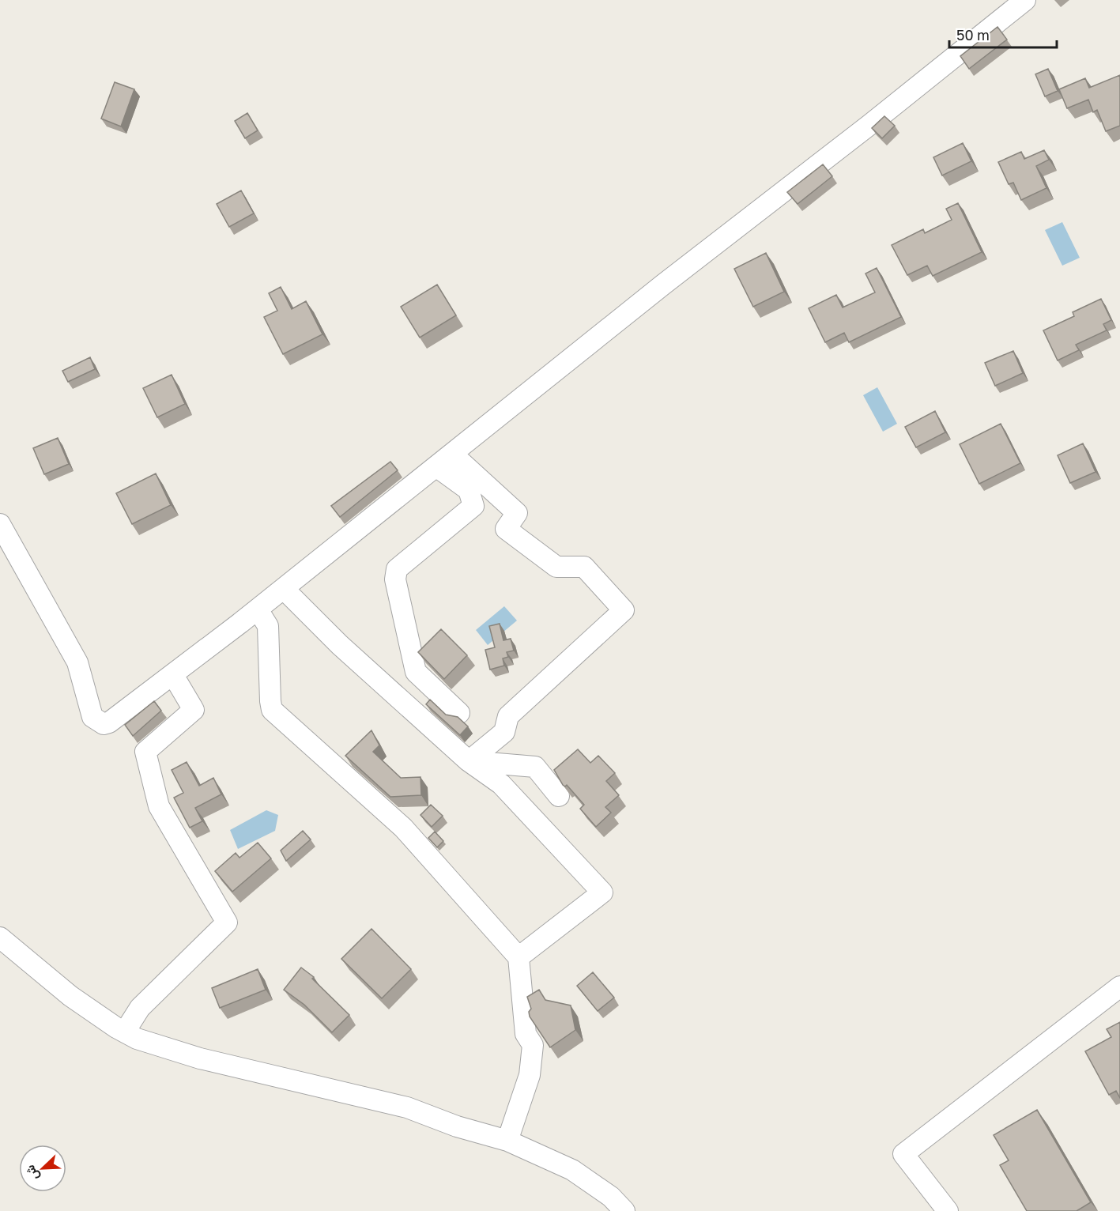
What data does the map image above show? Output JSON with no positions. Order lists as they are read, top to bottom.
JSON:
{
  "scale_bar": "50 m",
  "north": "bottom left"
}
